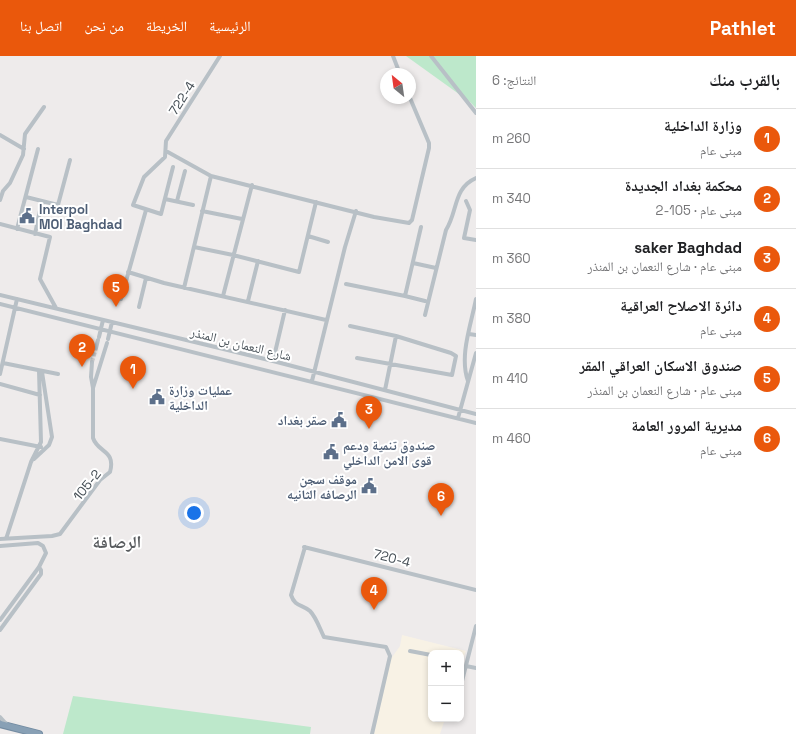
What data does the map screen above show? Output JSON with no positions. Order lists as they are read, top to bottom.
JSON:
{
  "streets": {
    "street": [
      "722-4",
      "شارع النعمان بن المنذر",
      "105-2",
      "720-4"
    ]
  },
  "crossings": [
    ["شارع النعمان بن المنذر", "105-2"]
  ],
  "districts": ["الرصافة"],
  "places": {
    "public building": [
      "Interpol MOI Baghdad",
      "عمليات وزارة الداخلية",
      "صقر بغداد",
      "صندوق تنمية ودعم قوى الامن الداخلي",
      "موقف سجن الرصافه الثانيه"
    ]
  },
  "north": "top left",
  "page": {
    "header": "Pathlet",
    "nav": [
      "الرئيسية",
      "الخريطة",
      "من نحن",
      "اتصل بنا"
    ],
    "heading": ["بالقرب منك", "النتائج: 6"],
    "list": [
      {
        "mark": "1",
        "name": "وزارة الداخلية",
        "note": "مبنى عام",
        "value": "260 m"
      },
      {
        "mark": "2",
        "name": "محكمة بغداد الجديدة",
        "note": "مبنى عام · 105-2",
        "value": "340 m"
      },
      {
        "mark": "3",
        "name": "saker Baghdad",
        "note": "مبنى عام · شارع النعمان بن المنذر",
        "value": "360 m"
      },
      {
        "mark": "4",
        "name": "دائرة الاصلاح العراقية",
        "note": "مبنى عام",
        "value": "380 m"
      },
      {
        "mark": "5",
        "name": "صندوق الاسكان العراقي المقر",
        "note": "مبنى عام · شارع النعمان بن المنذر",
        "value": "410 m"
      },
      {
        "mark": "6",
        "name": "مديرية المرور العامة",
        "note": "مبنى عام",
        "value": "460 m"
      }
    ],
    "pins": [
      "5",
      "2",
      "1",
      "3",
      "6",
      "4"
    ],
    "map_buttons": ["+", "−"]
  }
}
